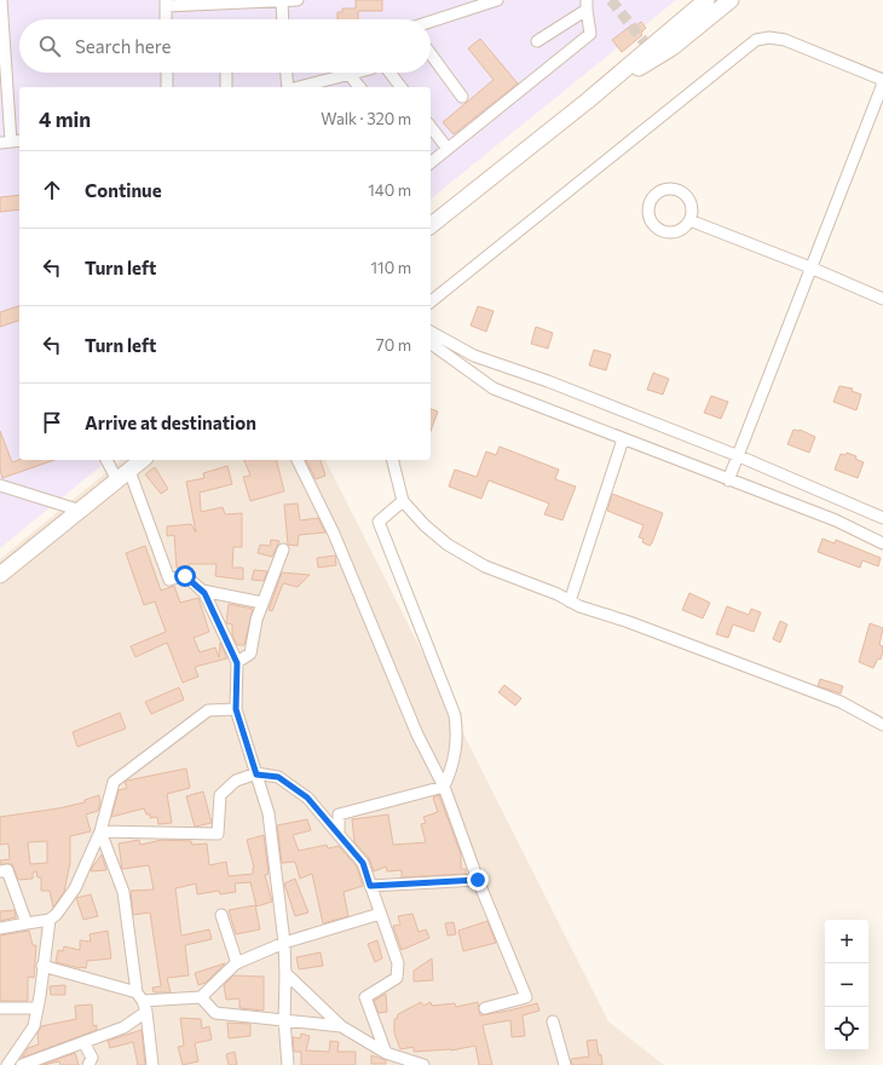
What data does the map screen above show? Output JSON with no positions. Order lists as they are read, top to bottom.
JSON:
{
  "page": {
    "search": "Search here",
    "heading": ["4 min", "Walk · 320 m"],
    "list": [
      ["Continue", "140 m"],
      ["Turn left", "110 m"],
      ["Turn left", "70 m"],
      "Arrive at destination"
    ],
    "map_buttons": ["+", "−"]
  }
}
